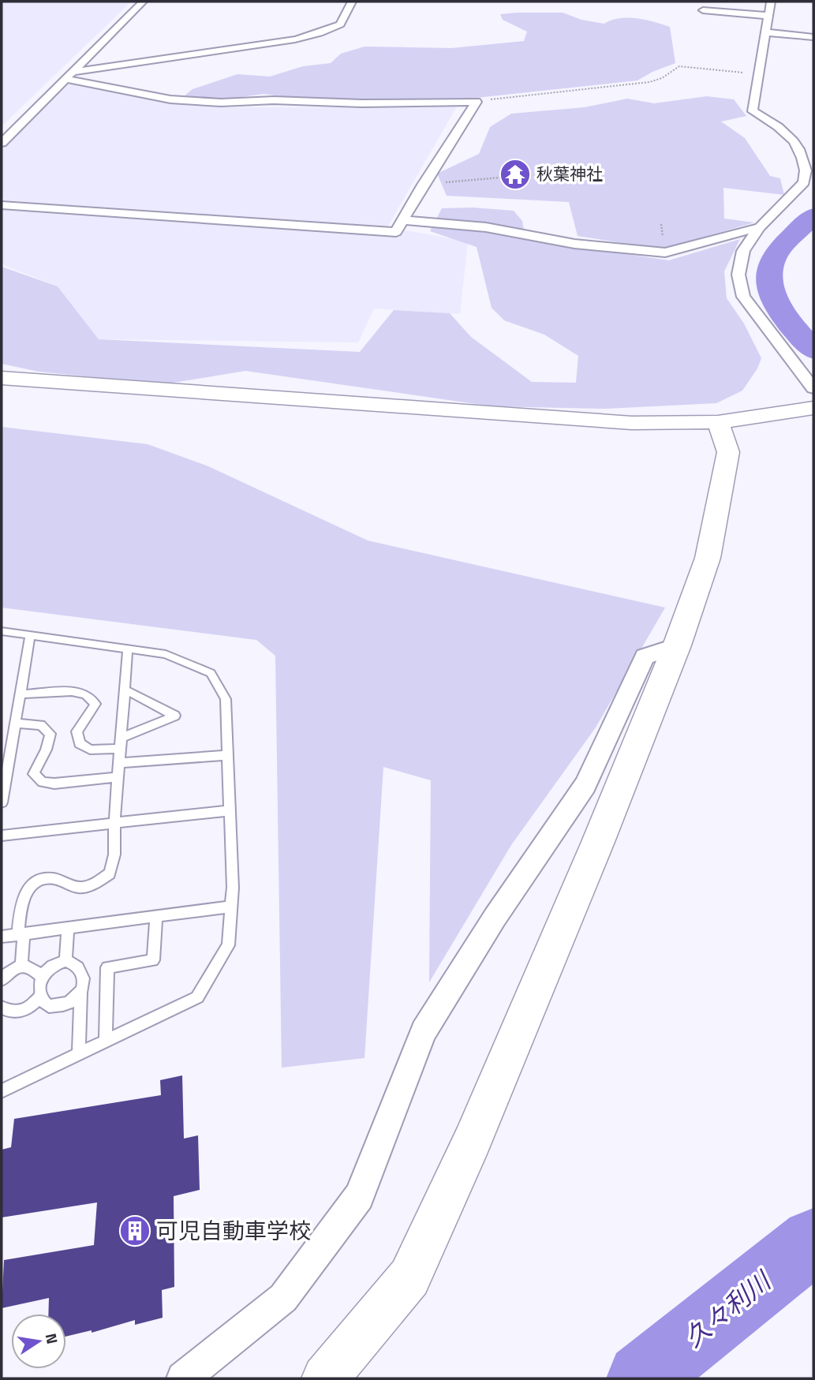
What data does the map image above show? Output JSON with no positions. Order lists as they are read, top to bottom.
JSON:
{
  "water": ["久々利川"],
  "places": {
    "temple": ["秋葉神社"],
    "building": ["可児自動車学校"]
  },
  "north": "right"
}
